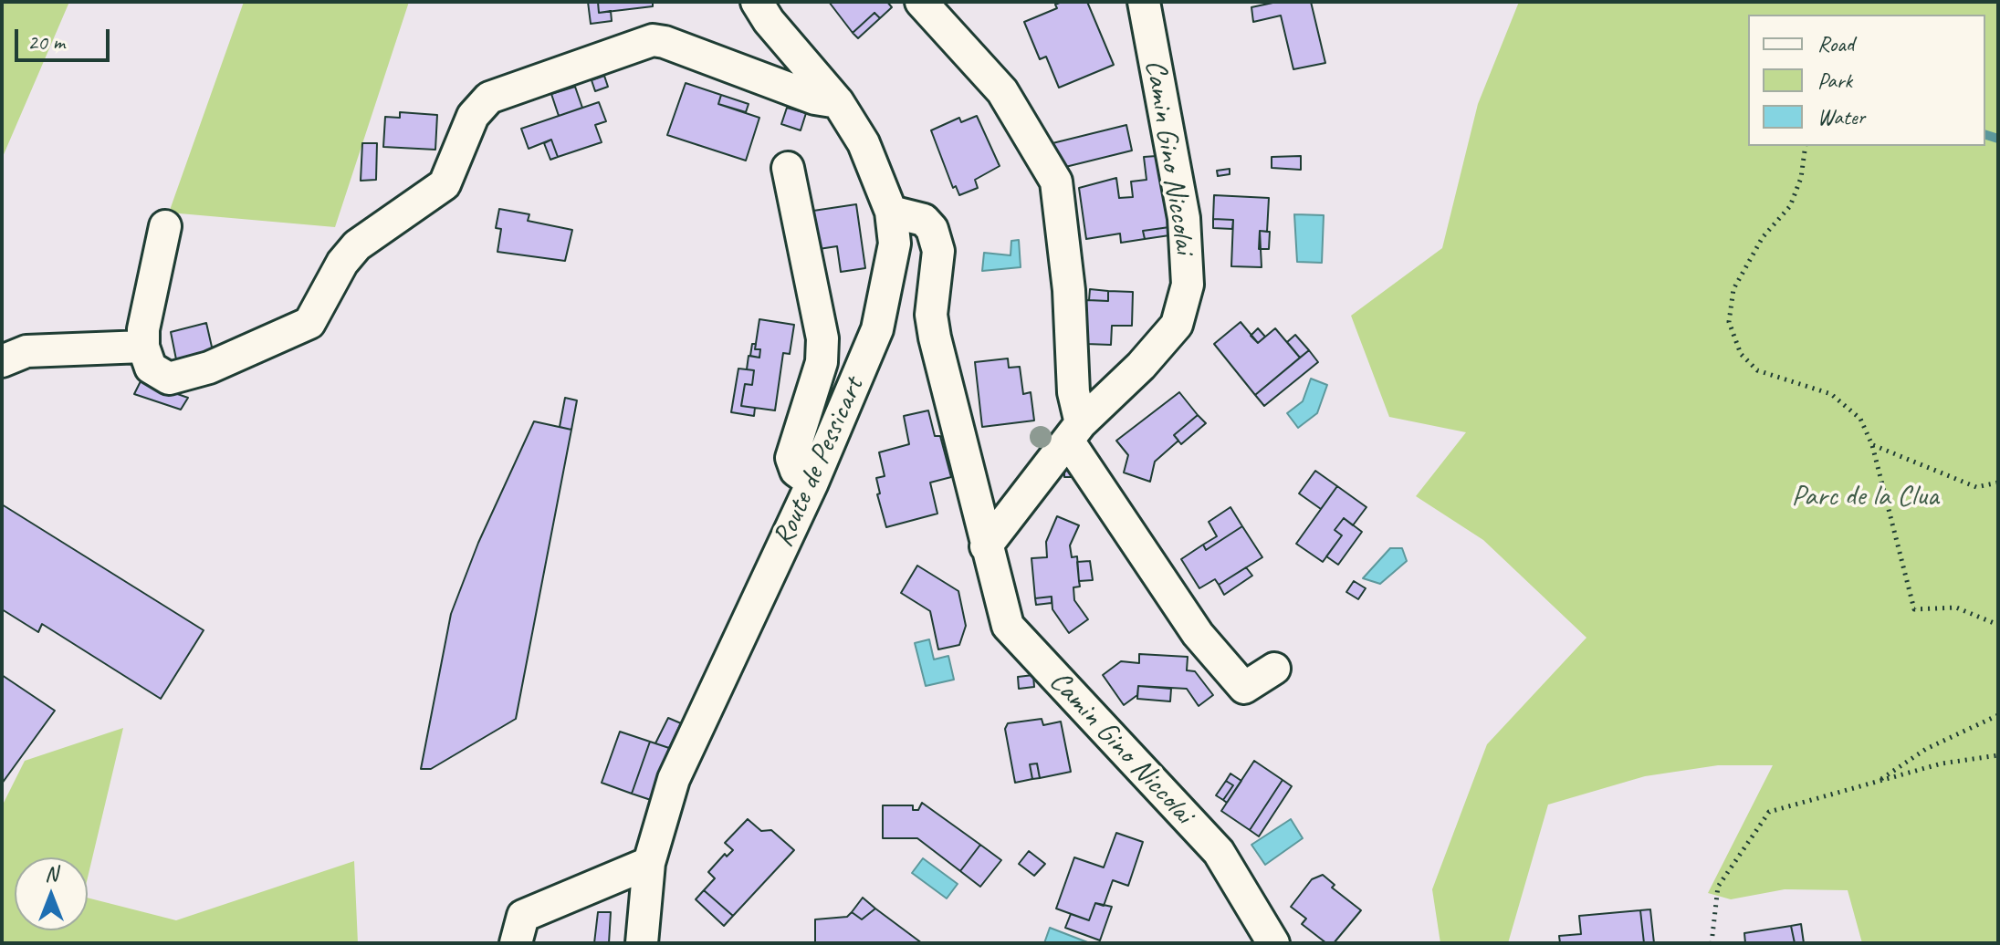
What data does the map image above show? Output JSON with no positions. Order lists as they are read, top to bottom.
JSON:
{
  "streets": {
    "street": ["Camin Gino Niccolai", "Route de Pessicart"]
  },
  "crossings": [
    ["Camin Gino Niccolai", "Route de Pessicart"]
  ],
  "parks": ["Parc de la Clua"],
  "legend": ["Road", "Park", "Water"],
  "scale_bar": "20 m",
  "north": "top"
}
